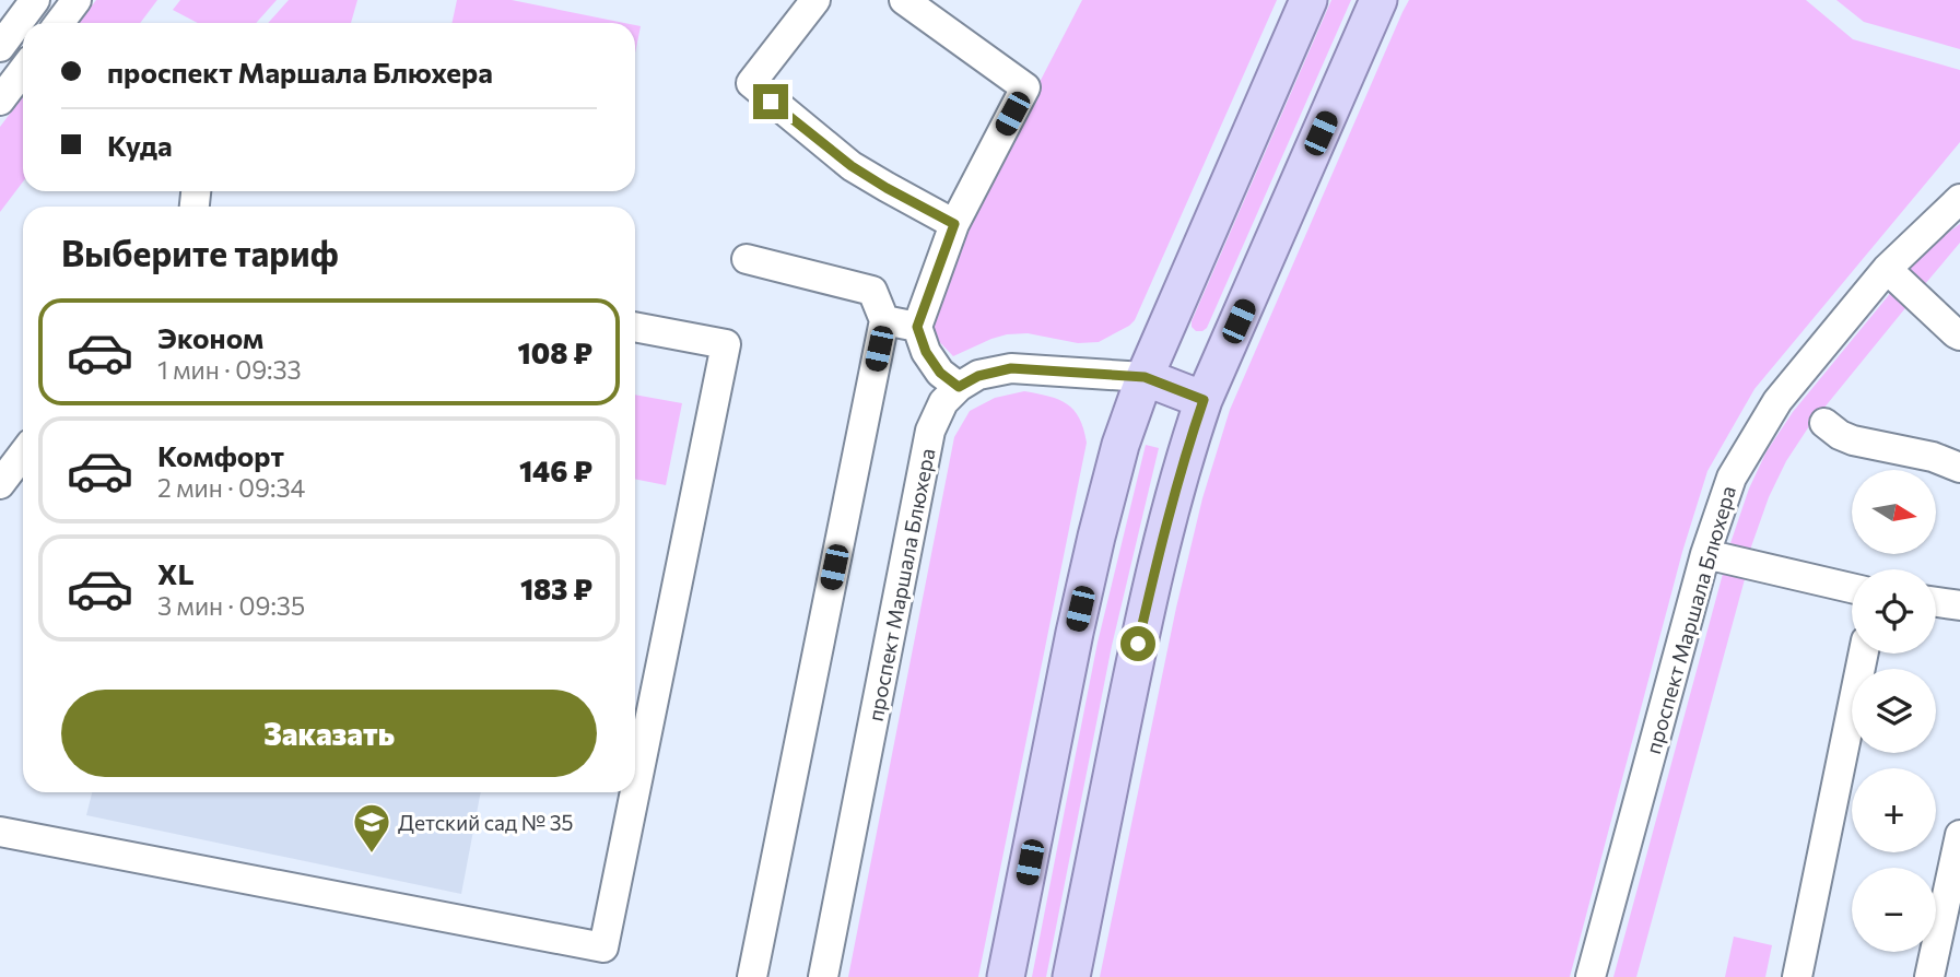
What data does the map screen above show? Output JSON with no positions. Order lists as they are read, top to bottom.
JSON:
{
  "streets": {
    "street": ["проспект Маршала Блюхера"]
  },
  "places": {
    "school or university": ["Детский сад № 35"]
  },
  "north": "right",
  "page": {
    "banner": ["проспект Маршала Блюхера", "Куда"],
    "heading": "Выберите тариф",
    "list": [
      {
        "name": "Эконом",
        "note": "1 мин · 09:33",
        "value": "108 ₽"
      },
      {
        "name": "Комфорт",
        "note": "2 мин · 09:34",
        "value": "146 ₽"
      },
      {
        "name": "XL",
        "note": "3 мин · 09:35",
        "value": "183 ₽"
      }
    ],
    "map_buttons": ["+", "−"],
    "buttons": "Заказать"
  }
}
